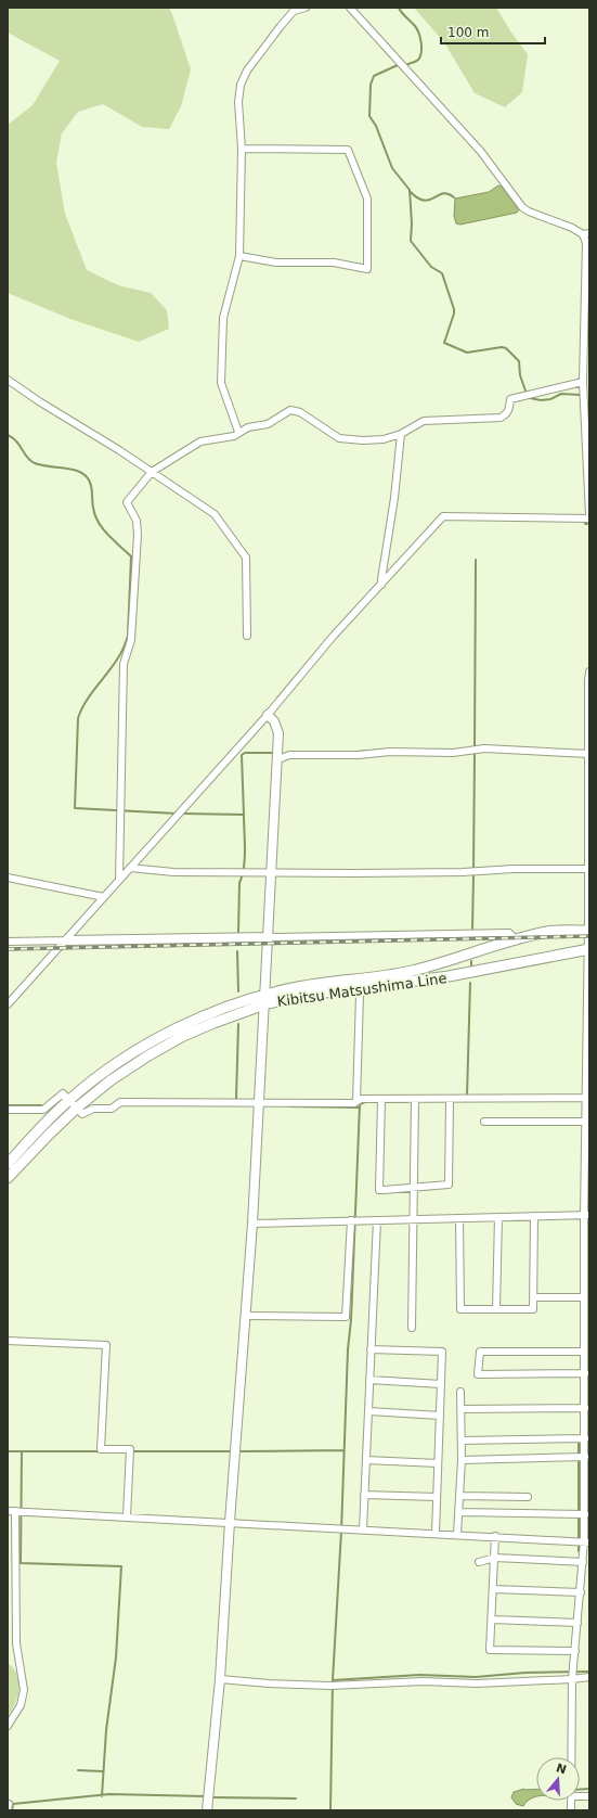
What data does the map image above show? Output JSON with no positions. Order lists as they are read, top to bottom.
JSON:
{
  "streets": {
    "main road": ["Kibitsu Matsushima Line"]
  },
  "scale_bar": "100 m",
  "north": "top"
}
